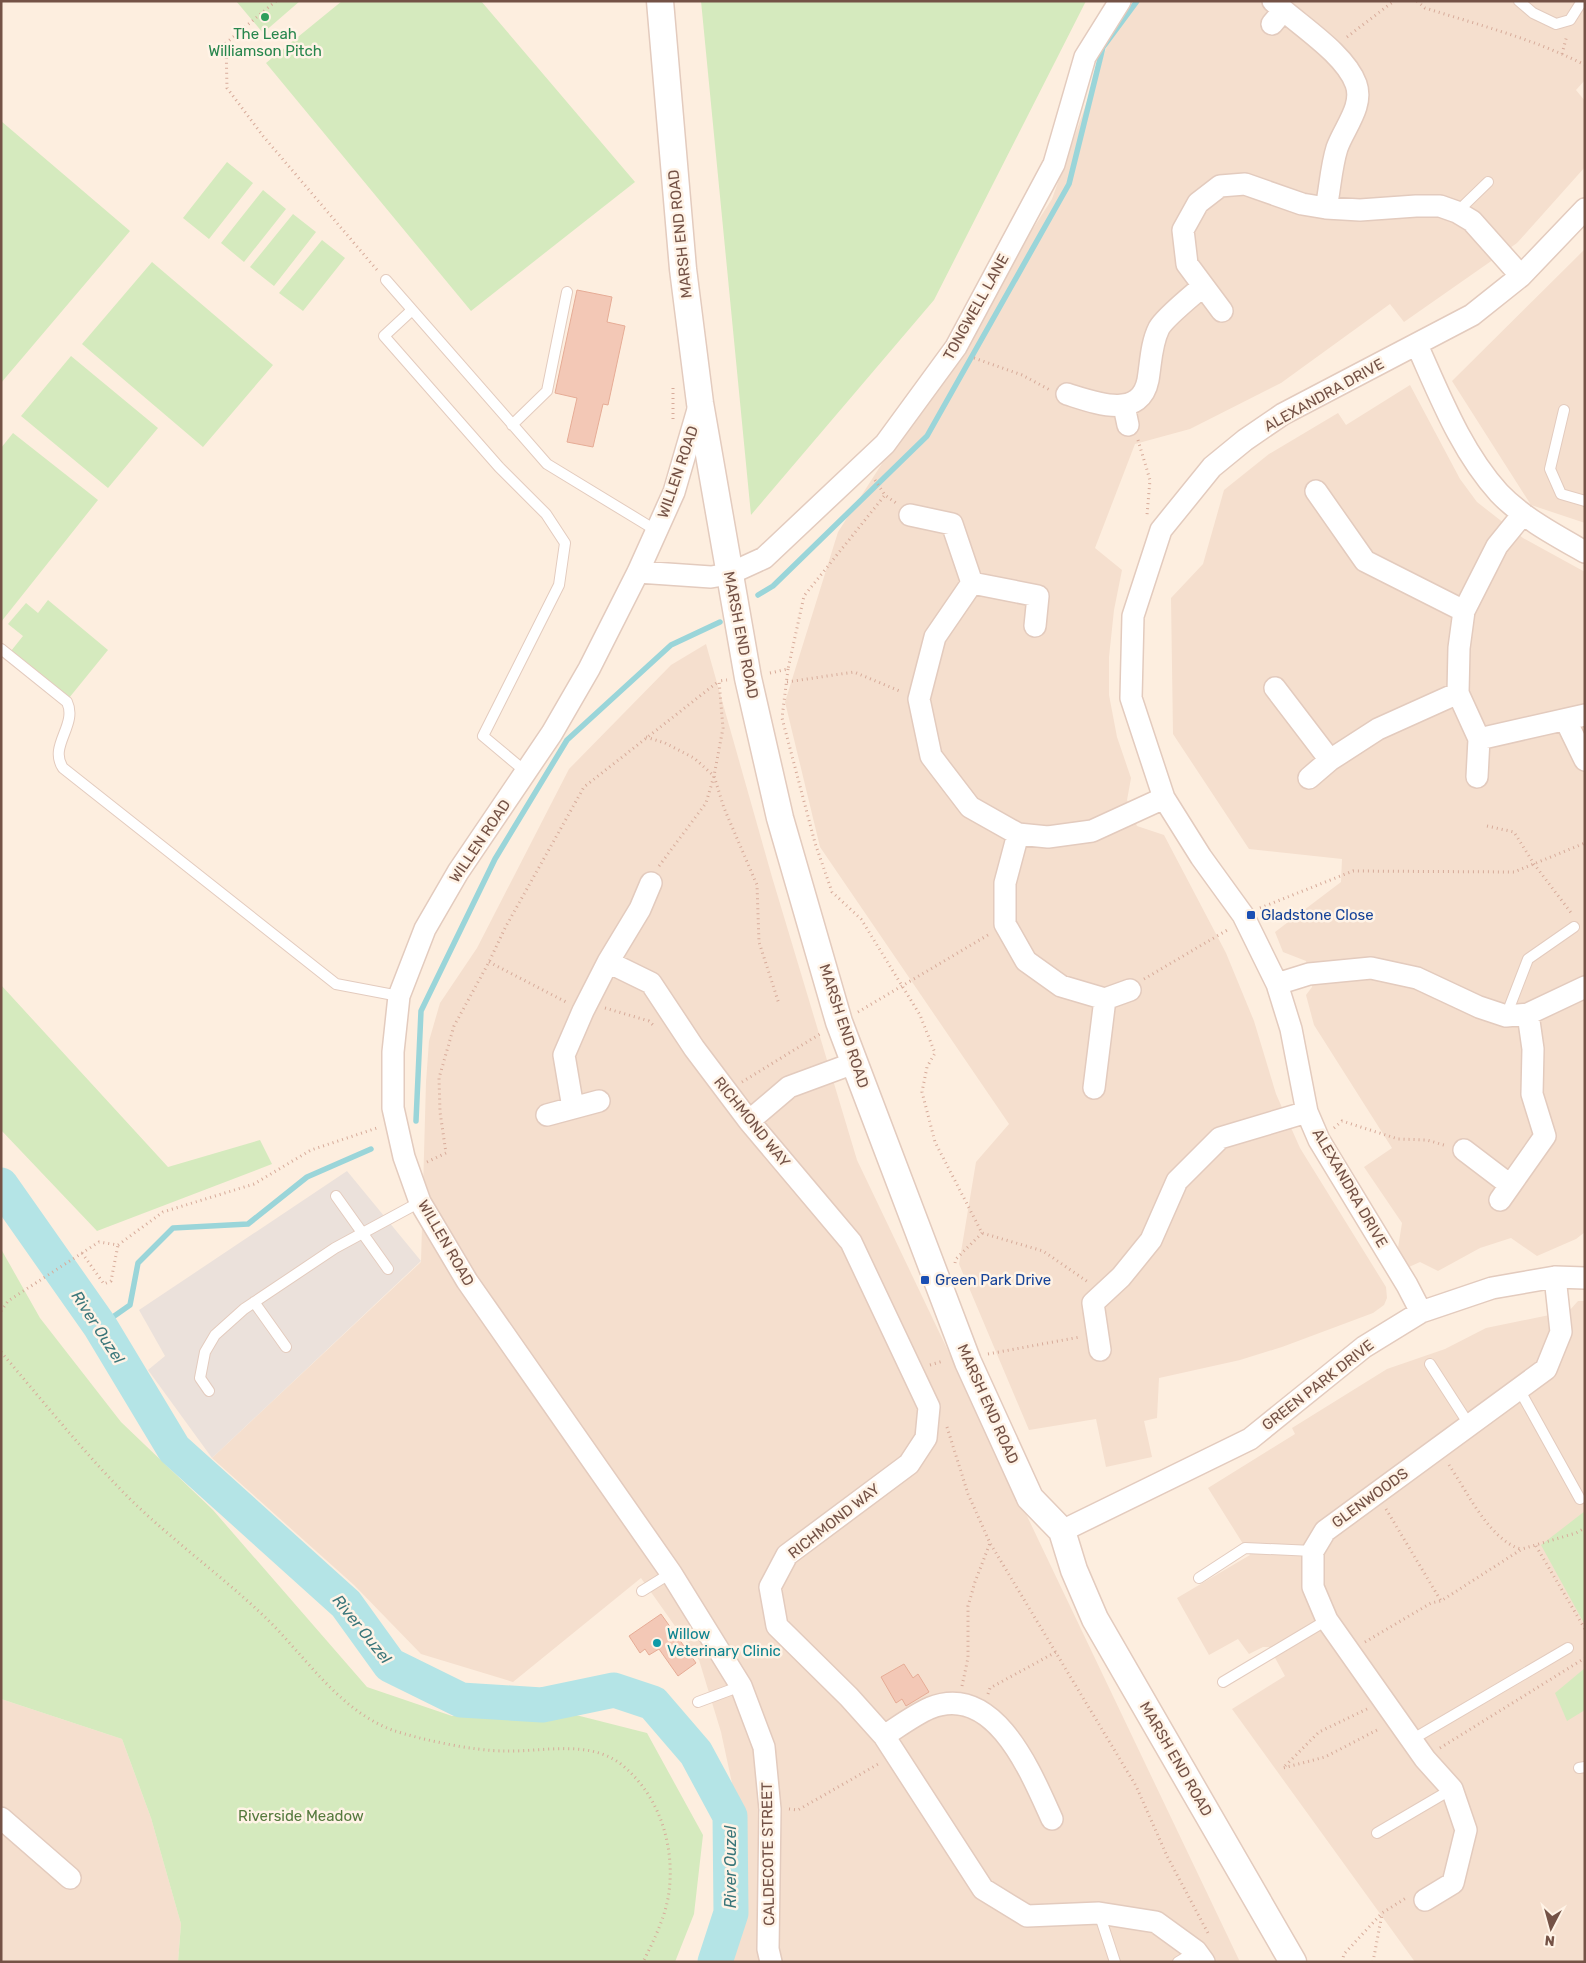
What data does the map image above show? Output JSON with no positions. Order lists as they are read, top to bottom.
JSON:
{
  "streets": {
    "street": [
      "MARSH END ROAD",
      "TONGWELL LANE",
      "ALEXANDRA DRIVE",
      "WILLEN ROAD",
      "RICHMOND WAY",
      "GREEN PARK DRIVE",
      "GLENWOODS",
      "CALDECOTE STREET"
    ]
  },
  "crossings": [
    ["MARSH END ROAD", "TONGWELL LANE"],
    ["MARSH END ROAD", "WILLEN ROAD"],
    ["MARSH END ROAD", "GREEN PARK DRIVE"],
    ["TONGWELL LANE", "WILLEN ROAD"],
    ["ALEXANDRA DRIVE", "GREEN PARK DRIVE"],
    ["WILLEN ROAD", "CALDECOTE STREET"],
    ["GREEN PARK DRIVE", "GLENWOODS"]
  ],
  "water": ["River Ouzel"],
  "parks": ["Riverside Meadow"],
  "places": {
    "other": ["The Leah Williamson Pitch", "Willow Veterinary Clinic"],
    "transit": ["Gladstone Close", "Green Park Drive"]
  },
  "north": "bottom"
}
